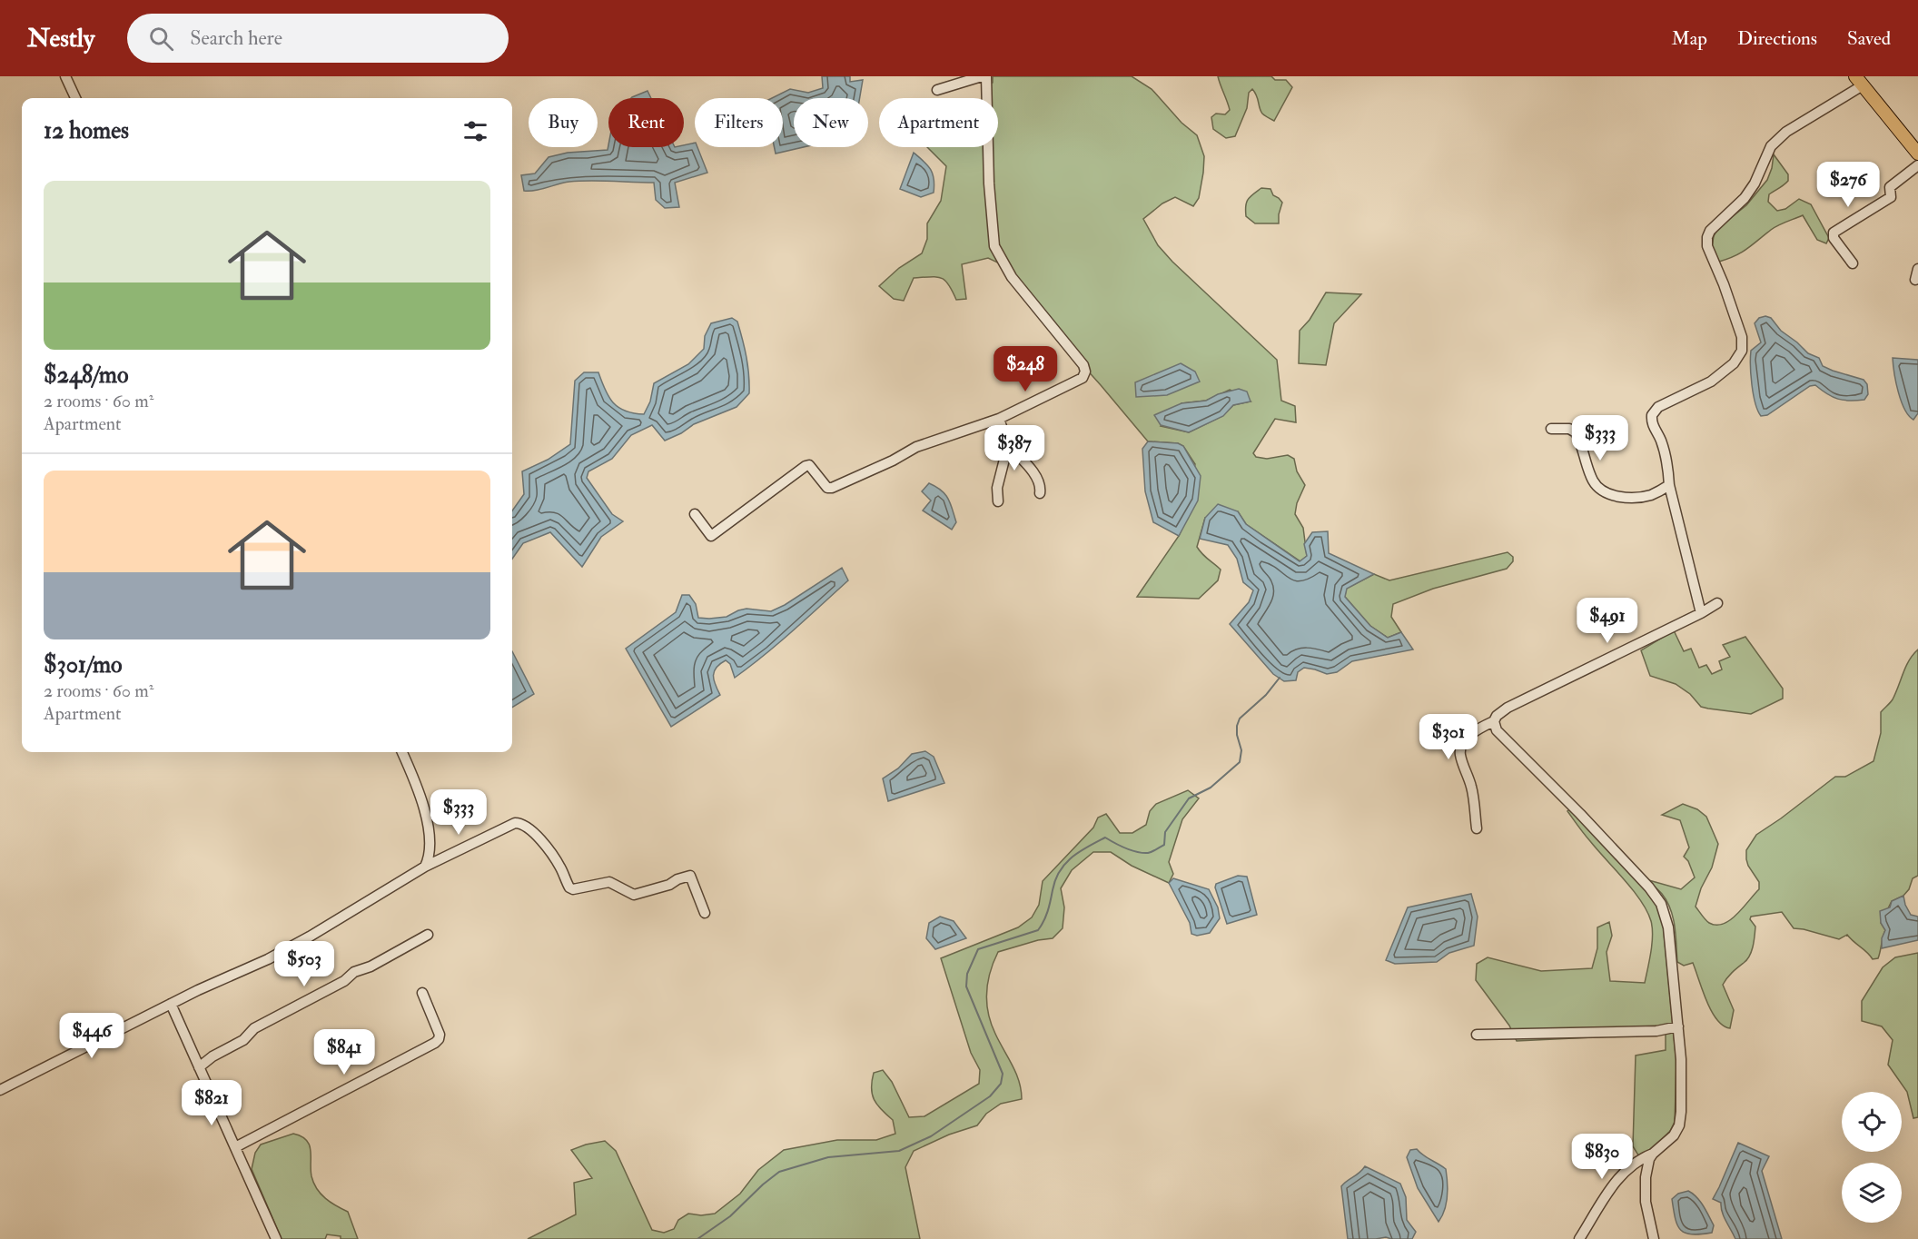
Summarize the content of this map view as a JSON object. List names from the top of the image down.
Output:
{
  "page": {
    "header": "Nestly",
    "search": "Search here",
    "nav": ["Map", "Directions", "Saved"],
    "chip": [
      "Buy",
      "Rent",
      "Filters",
      "New",
      "Apartment"
    ],
    "heading": "12 homes",
    "price": [
      "$276",
      "$248",
      "$333",
      "$387",
      "$491",
      "$301",
      "$333",
      "$503",
      "$446",
      "$841",
      "$821",
      "$830"
    ],
    "list": [
      {
        "name": "$248/mo",
        "note": "2 rooms · 60 m² · Apartment"
      },
      {
        "name": "$301/mo",
        "note": "2 rooms · 60 m² · Apartment"
      }
    ]
  }
}
